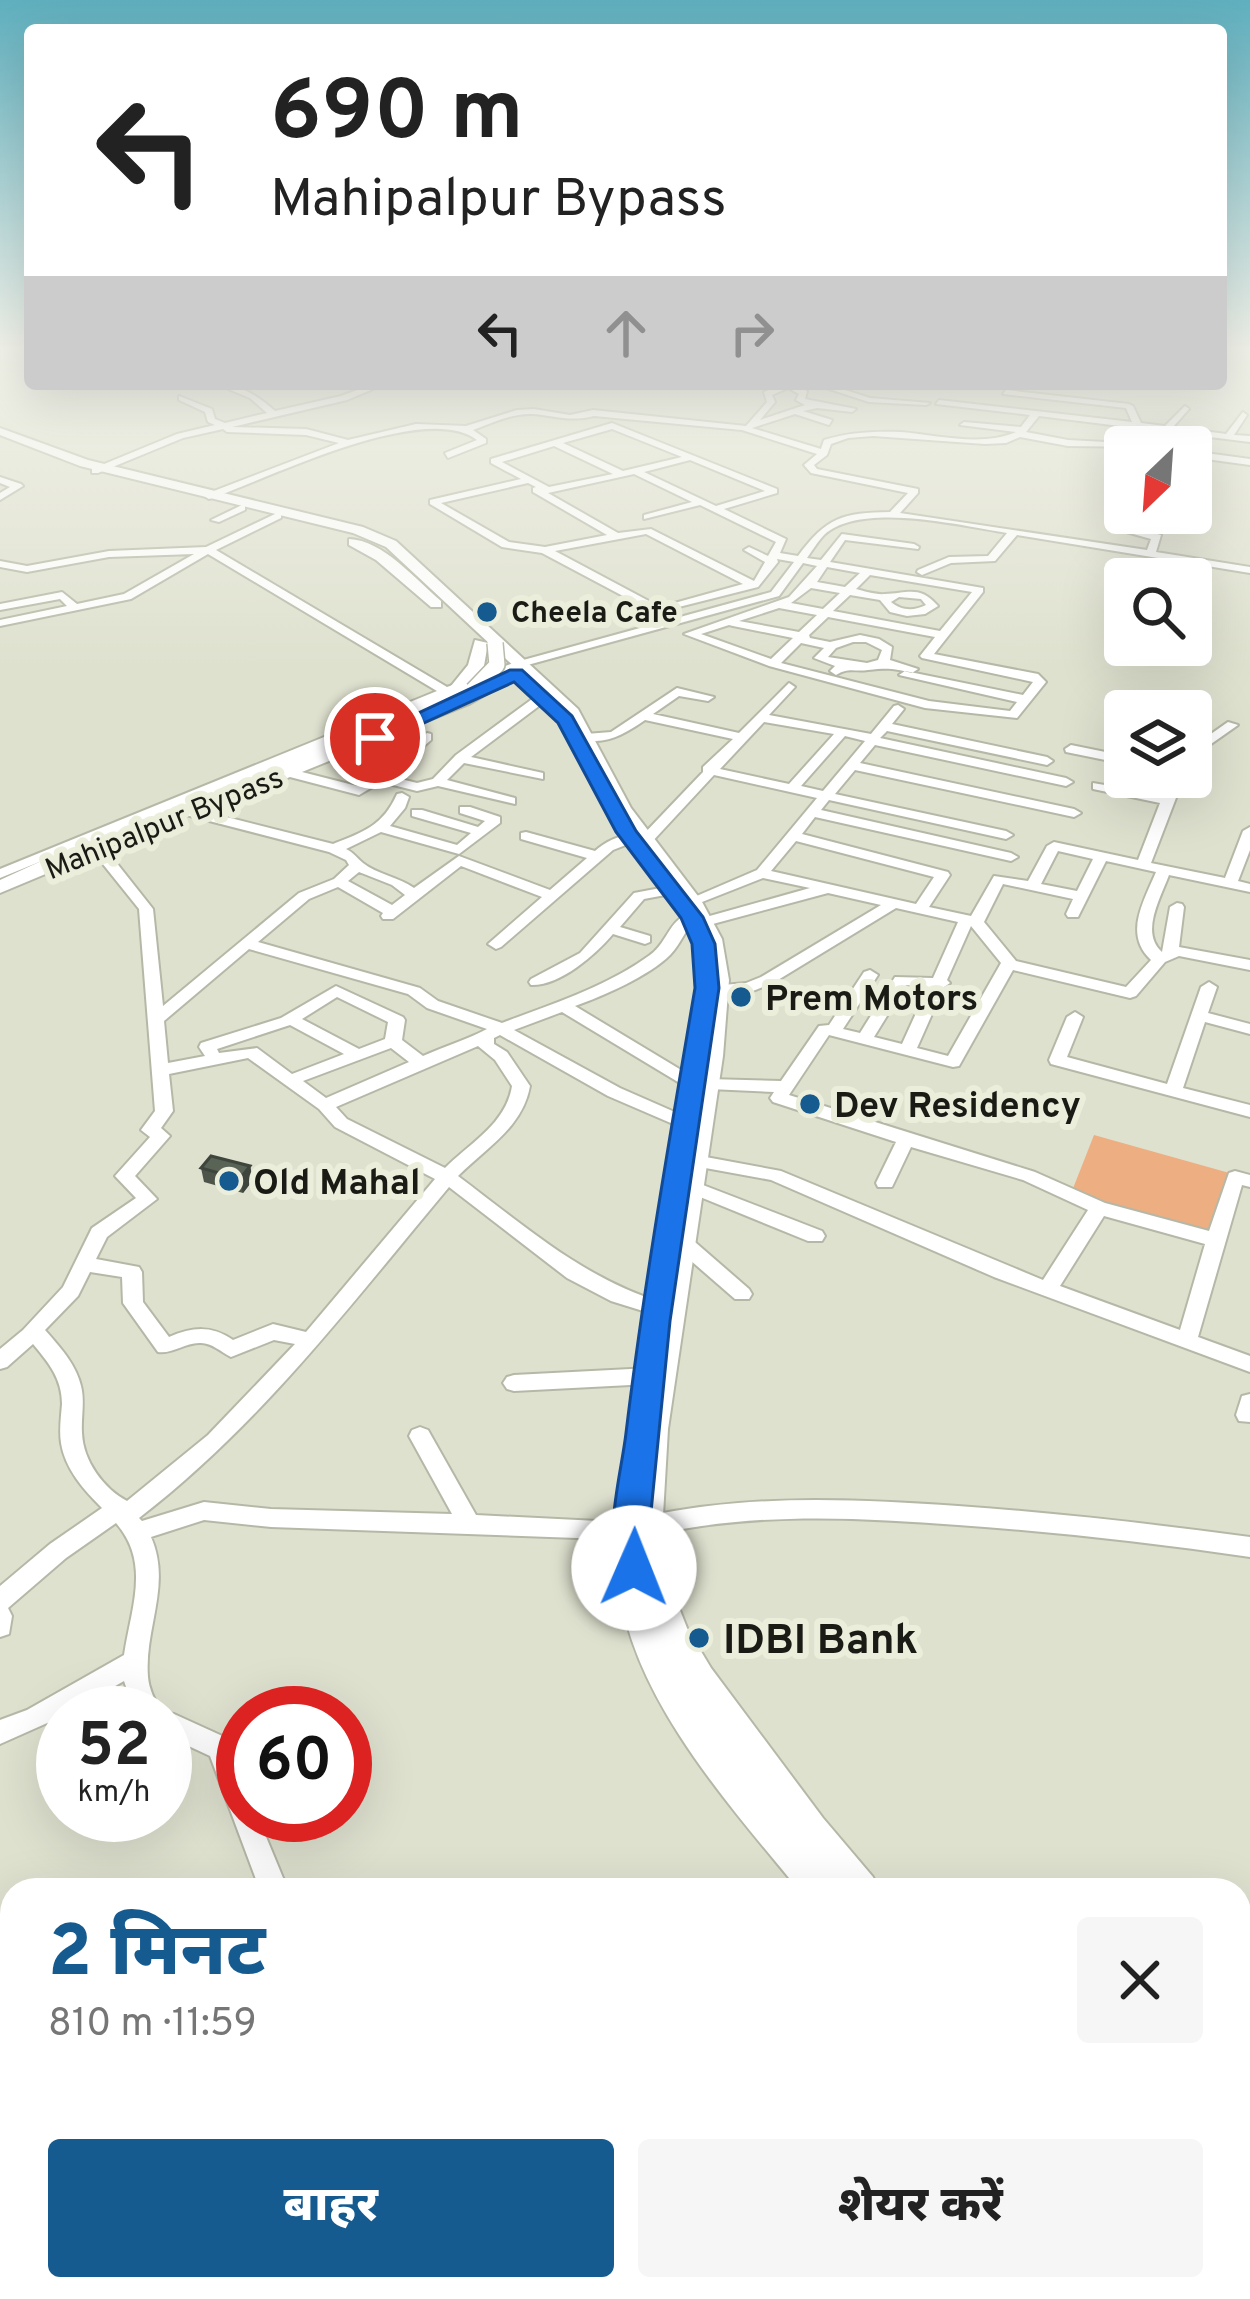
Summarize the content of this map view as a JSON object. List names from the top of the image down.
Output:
{
  "streets": {
    "street": ["Mahipalpur Bypass"]
  },
  "places": [
    "Cheela Cafe",
    "Prem Motors",
    "Dev Residency",
    "Old Mahal",
    "IDBI Bank"
  ],
  "north": "bottom left",
  "page": {
    "turn": ["690 m", "Mahipalpur Bypass"],
    "speed": "52 km/h",
    "limit": "60",
    "heading": ["2 मिनट", "810 m · 11:59"],
    "buttons": ["बाहर", "शेयर करें"]
  }
}
